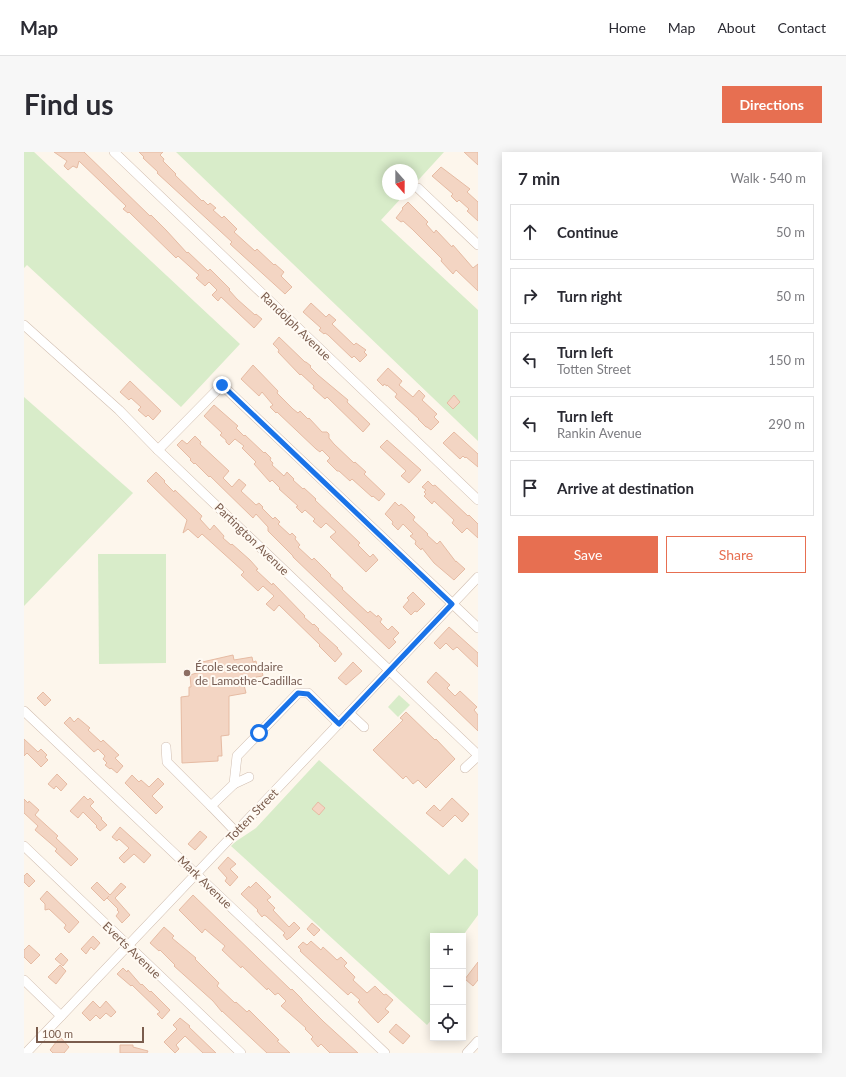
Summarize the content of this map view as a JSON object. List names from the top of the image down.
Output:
{
  "streets": {
    "street": [
      "Randolph Avenue",
      "Partington Avenue",
      "Totten Street",
      "Mark Avenue",
      "Everts Avenue"
    ]
  },
  "crossings": [
    ["Partington Avenue", "Totten Street"],
    ["Totten Street", "Mark Avenue"],
    ["Totten Street", "Everts Avenue"]
  ],
  "places": ["École secondaire de Lamothe-Cadillac"],
  "scale_bar": "100 m",
  "north": "bottom",
  "page": {
    "header": "Map",
    "nav": [
      "Home",
      "Map",
      "About",
      "Contact"
    ],
    "buttons": [
      "Directions",
      ["Save", "Share"]
    ],
    "title": "Find us",
    "heading": ["7 min", "Walk · 540 m"],
    "list": [
      ["Continue", "50 m"],
      ["Turn right", "50 m"],
      ["Turn left", "Totten Street", "150 m"],
      ["Turn left", "Rankin Avenue", "290 m"],
      "Arrive at destination"
    ],
    "map_buttons": ["+", "−"],
    "scale": "100 m"
  }
}
